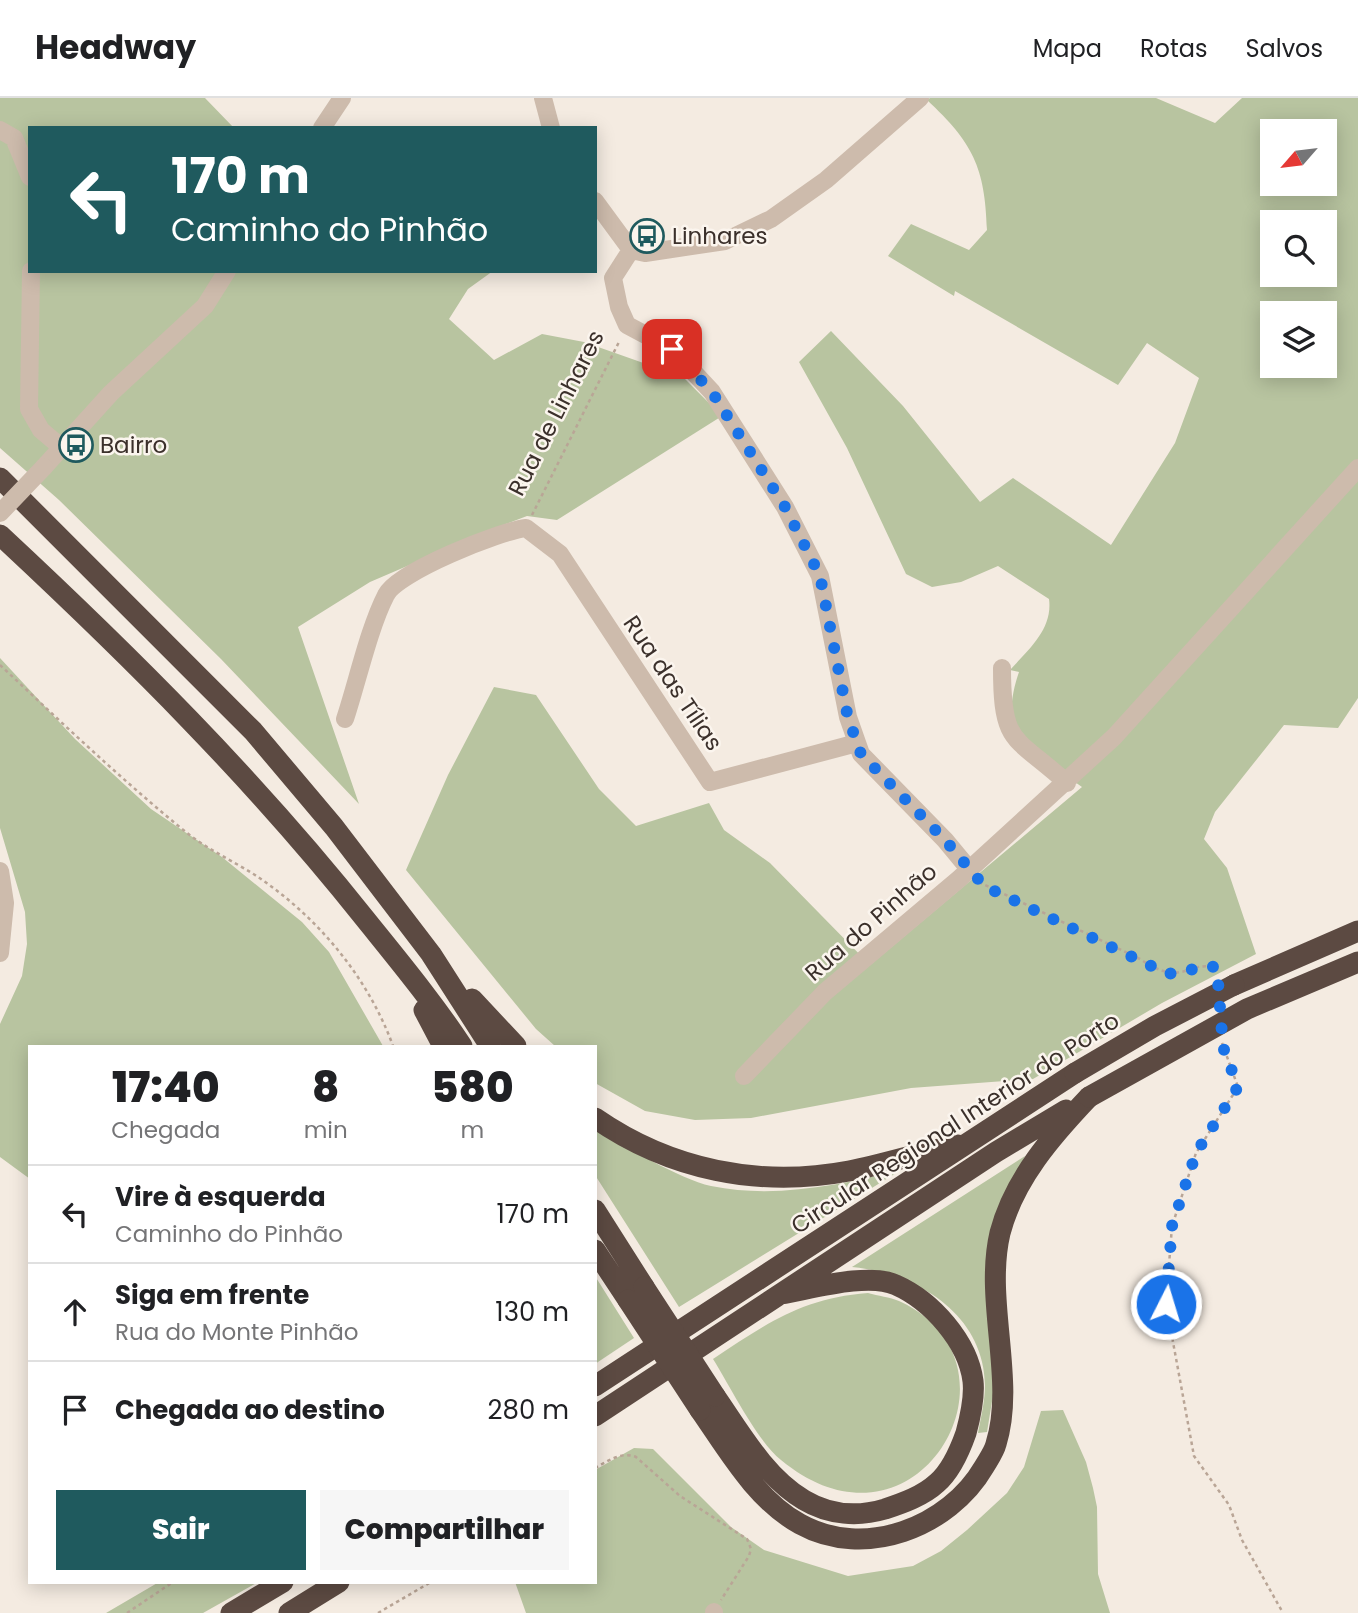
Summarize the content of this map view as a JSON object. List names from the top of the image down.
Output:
{
  "streets": {
    "highway": ["Circular Regional Interior do Porto"],
    "street": ["Rua de Linhares", "Rua das Tílias", "Rua do Pinhão"]
  },
  "crossings": [
    ["Rua de Linhares", "Rua das Tílias"]
  ],
  "places": {
    "bus stop": ["Linhares", "Bairro"]
  },
  "north": "bottom left",
  "page": {
    "header": "Headway",
    "nav": ["Mapa", "Rotas", "Salvos"],
    "turn": ["170 m", "Caminho do Pinhão"],
    "eta": [
      "17:40",
      "Chegada",
      "8",
      "min",
      "580",
      "m"
    ],
    "list": [
      {
        "name": "Vire à esquerda",
        "note": "Caminho do Pinhão",
        "value": "170 m"
      },
      {
        "name": "Siga em frente",
        "note": "Rua do Monte Pinhão",
        "value": "130 m"
      },
      {
        "name": "Chegada ao destino",
        "value": "280 m"
      }
    ],
    "buttons": ["Sair", "Compartilhar"]
  }
}
